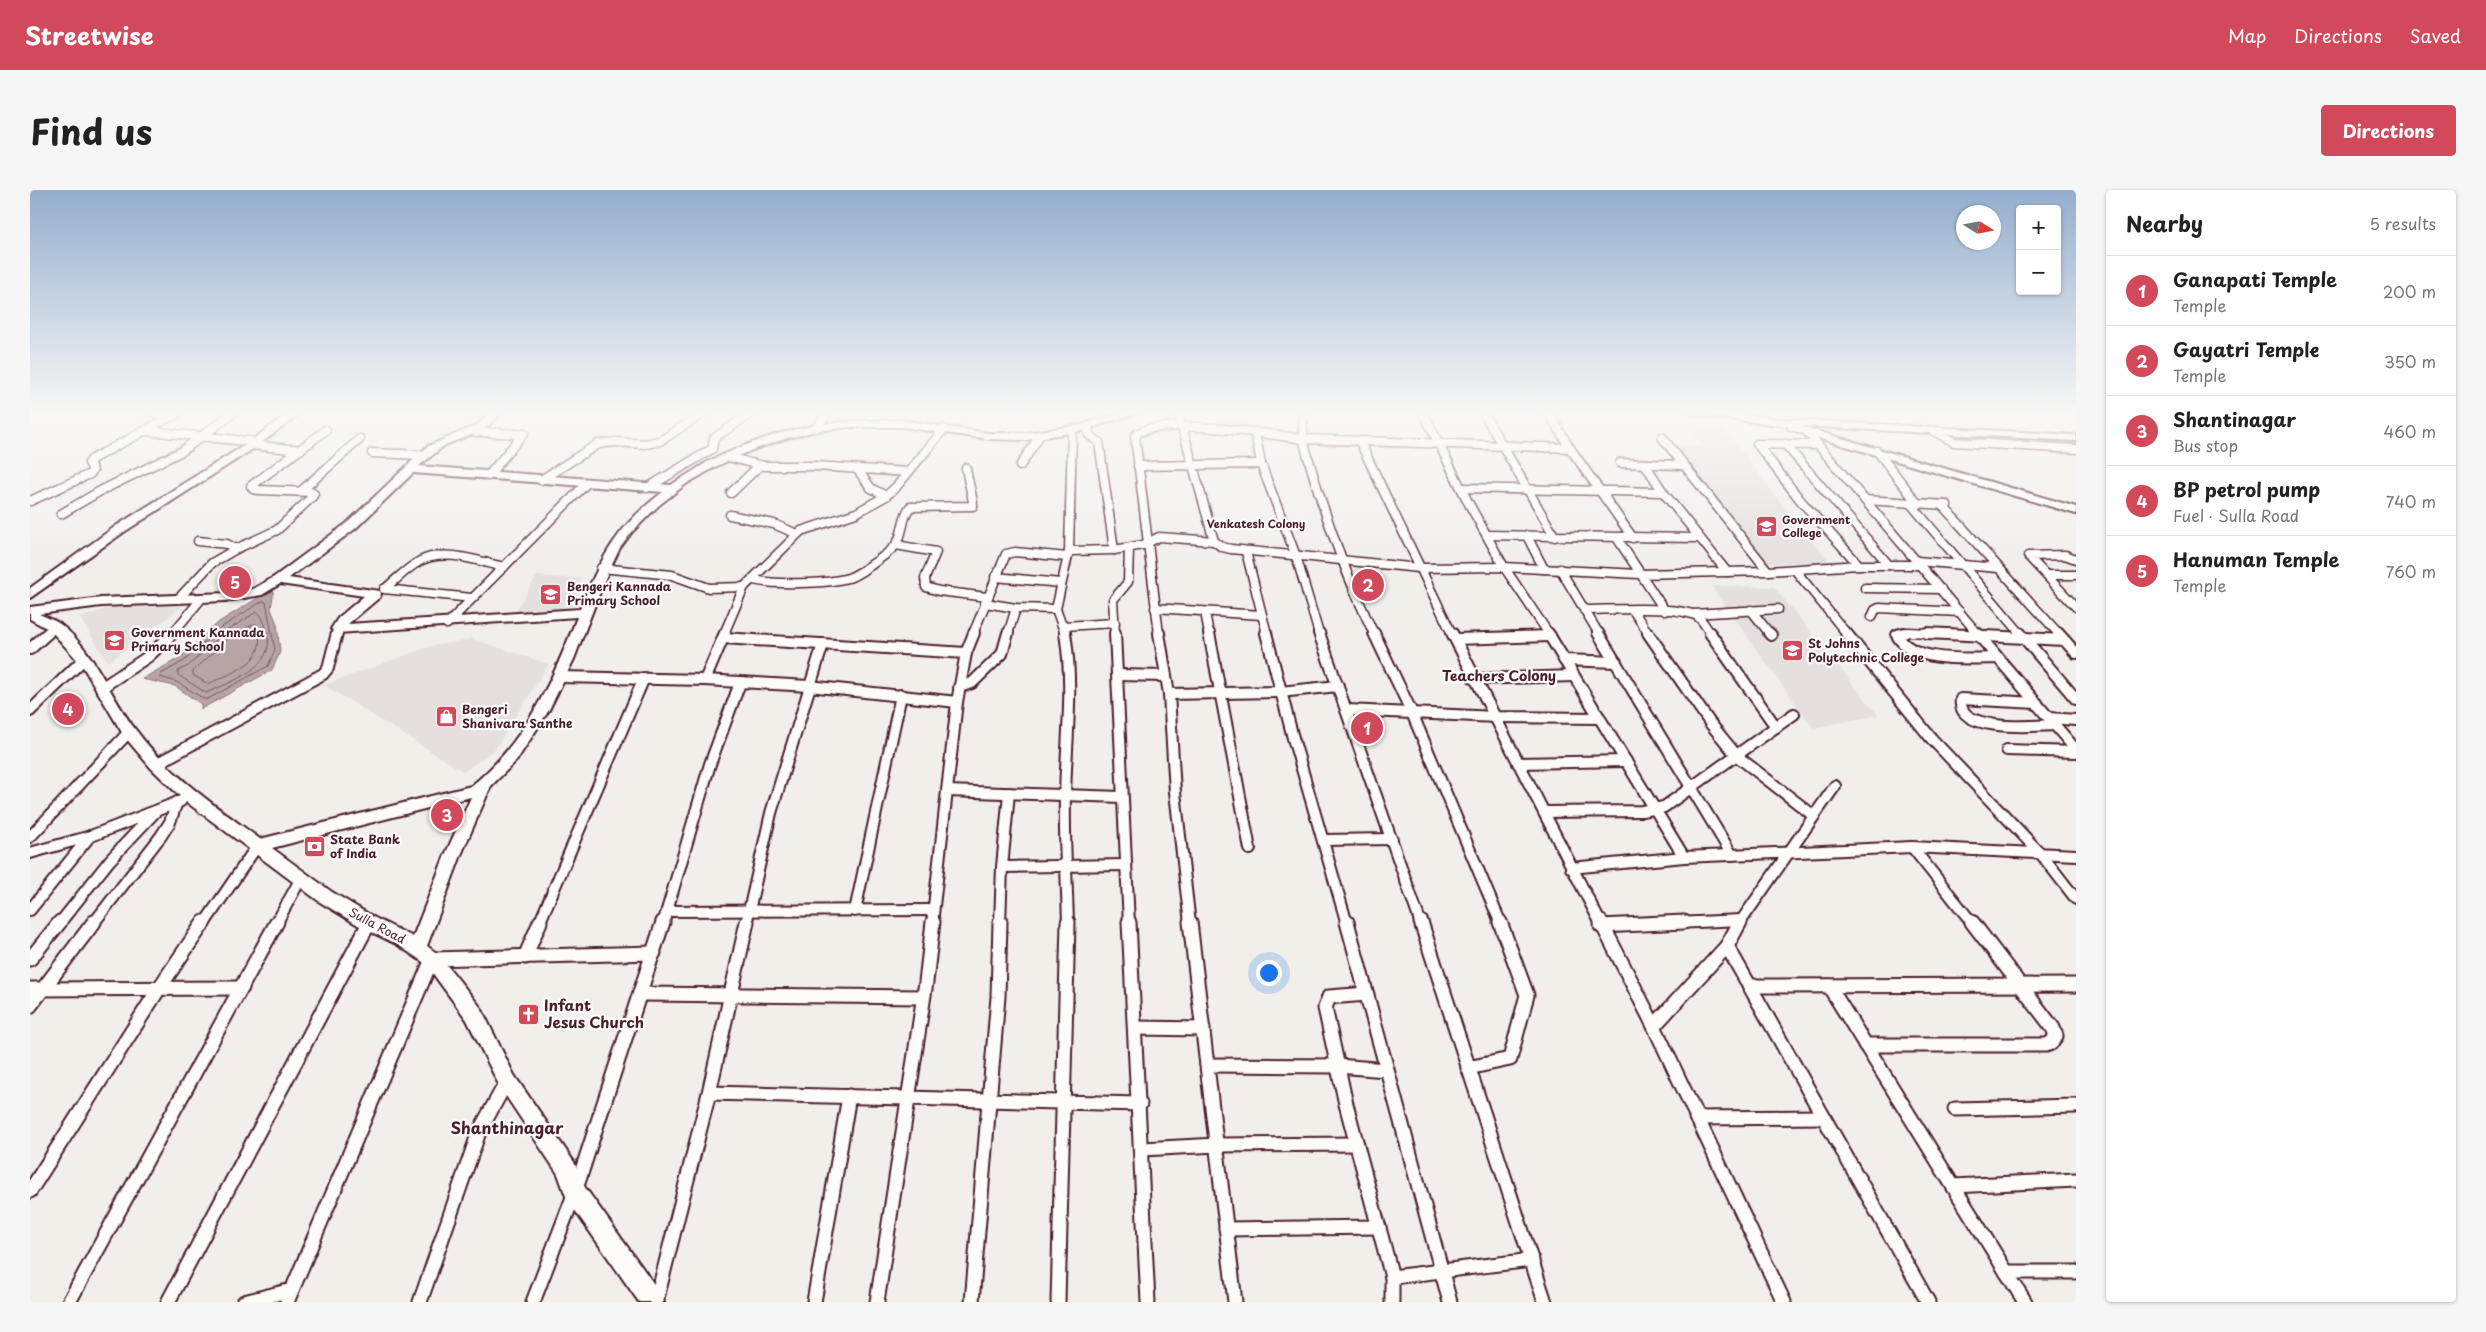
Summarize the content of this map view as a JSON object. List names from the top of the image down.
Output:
{
  "streets": {
    "main road": ["Sulla Road"]
  },
  "districts": ["Venkatesh Colony", "Teachers Colony", "Shanthinagar"],
  "places": {
    "school or university": [
      "Government College",
      "Bengeri Kannada Primary School",
      "Government Kannada Primary School",
      "St Johns Polytechnic College"
    ],
    "shop": ["Bengeri Shanivara Santhe"],
    "bank": ["State Bank of India"],
    "church": ["Infant Jesus Church"]
  },
  "north": "right",
  "page": {
    "header": "Streetwise",
    "nav": ["Map", "Directions", "Saved"],
    "title": "Find us",
    "buttons": "Directions",
    "heading": ["Nearby", "5 results"],
    "map_buttons": ["+", "−"],
    "list": [
      {
        "mark": "1",
        "name": "Ganapati Temple",
        "note": "Temple",
        "value": "200 m"
      },
      {
        "mark": "2",
        "name": "Gayatri Temple",
        "note": "Temple",
        "value": "350 m"
      },
      {
        "mark": "3",
        "name": "Shantinagar",
        "note": "Bus stop",
        "value": "460 m"
      },
      {
        "mark": "4",
        "name": "BP petrol pump",
        "note": "Fuel · Sulla Road",
        "value": "740 m"
      },
      {
        "mark": "5",
        "name": "Hanuman Temple",
        "note": "Temple",
        "value": "760 m"
      }
    ],
    "pins": [
      "5",
      "2",
      "4",
      "1",
      "3"
    ]
  }
}
